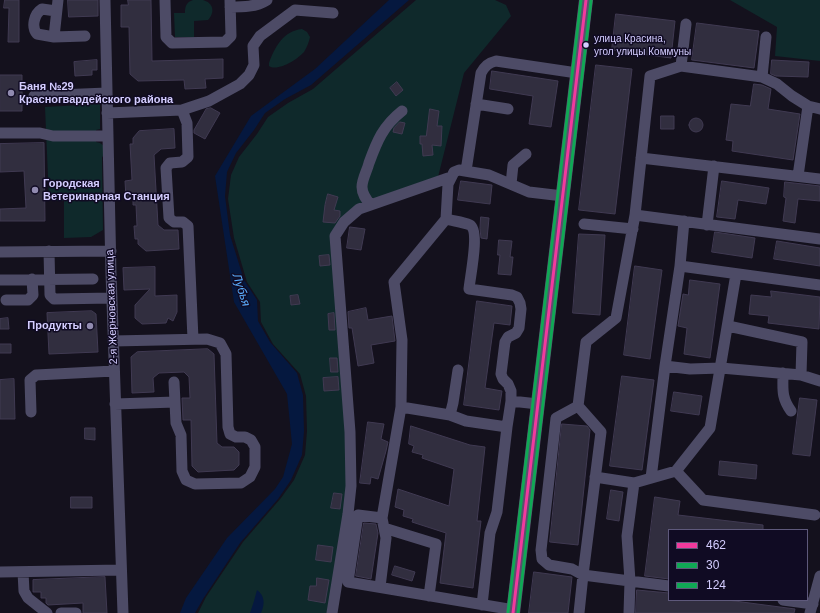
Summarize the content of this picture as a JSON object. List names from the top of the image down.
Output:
{
  "streets": {
    "street": ["2-я Жерновская улица"]
  },
  "water": ["Лубья"],
  "places": [
    "улица Красина, угол улицы Коммуны",
    "Баня №29 Красногвардейского района",
    "Городская Ветеринарная Станция",
    "Продукты"
  ],
  "lines": ["transit line 462", "transit line 124", "transit line 30"],
  "legend": ["462", "30", "124"]
}
